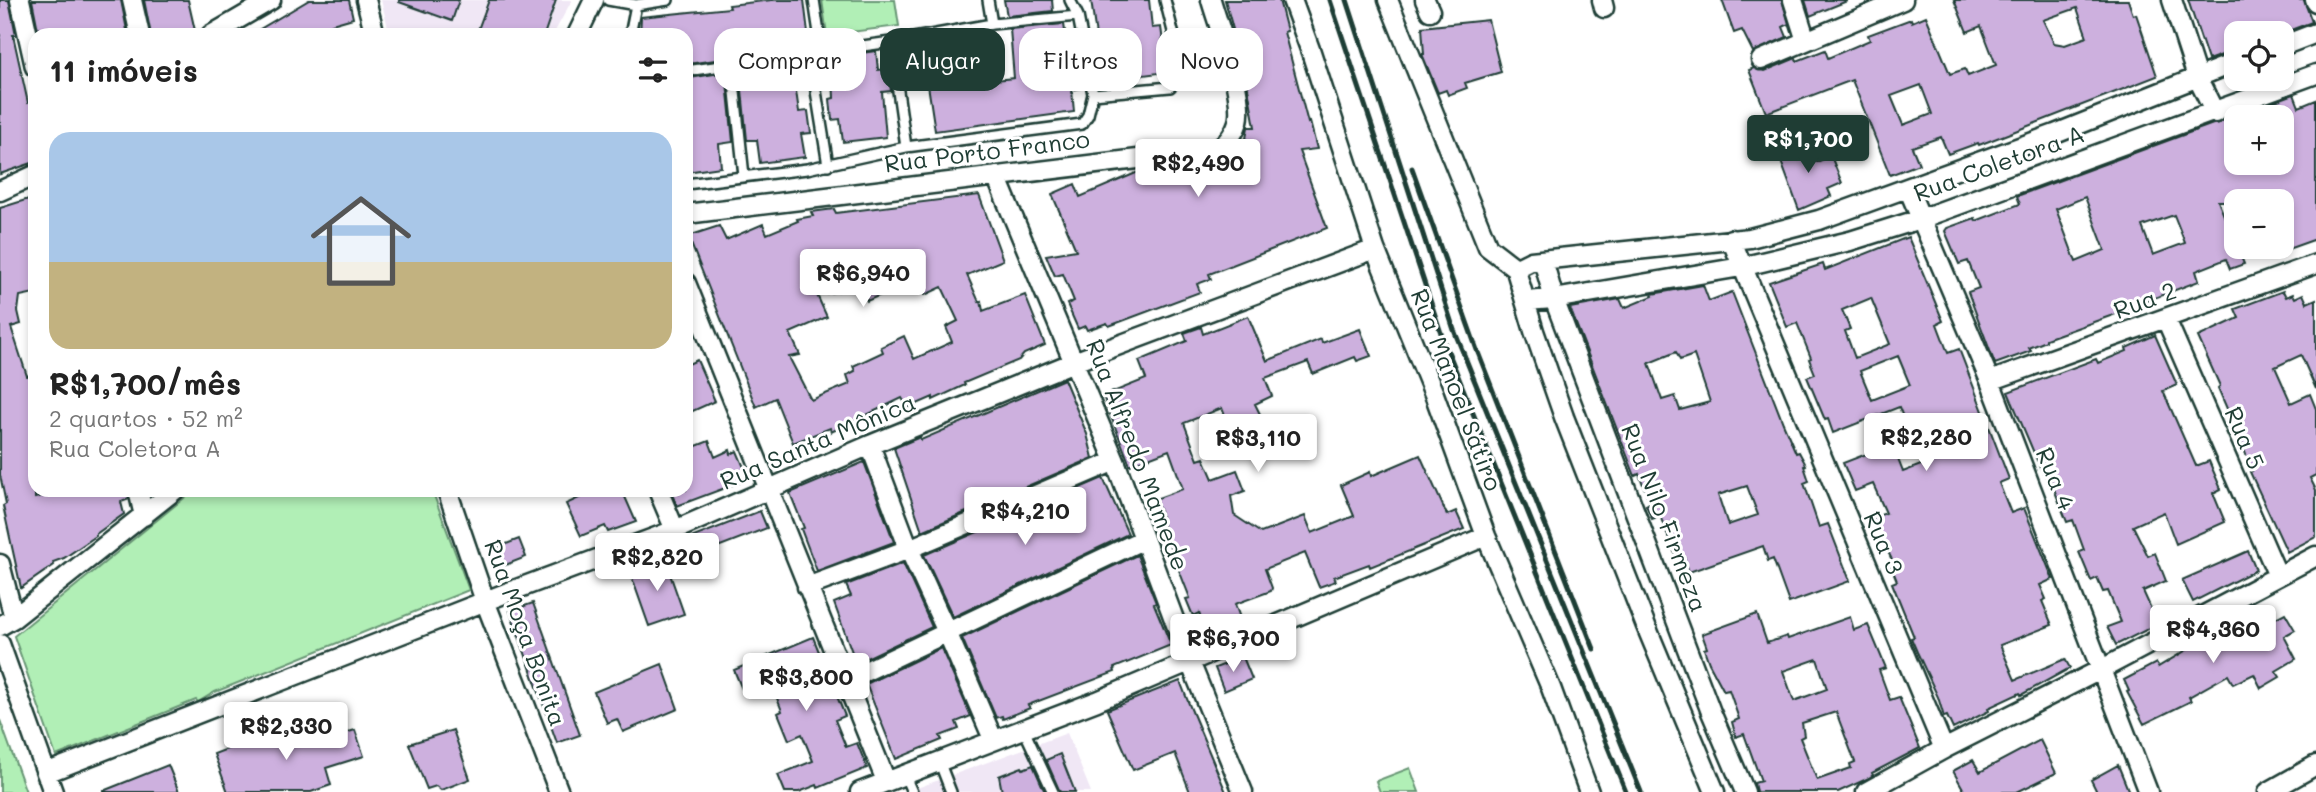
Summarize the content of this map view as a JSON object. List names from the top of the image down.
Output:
{
  "streets": {
    "street": [
      "Rua Porto Franco",
      "Rua Coletora A",
      "Rua 2",
      "Rua Manoel Sátiro",
      "Rua 5",
      "Rua Santa Mônica",
      "Rua Alfredo Mamede",
      "Rua 4",
      "Rua Nilo Firmeza",
      "Rua 3",
      "Rua Moça Bonita"
    ]
  },
  "crossings": [
    ["Rua Porto Franco", "Rua Alfredo Mamede"],
    ["Rua Coletora A", "Rua 4"],
    ["Rua Coletora A", "Rua Nilo Firmeza"],
    ["Rua Coletora A", "Rua 3"],
    ["Rua 2", "Rua 5"],
    ["Rua 2", "Rua 4"],
    ["Rua Manoel Sátiro", "Rua Santa Mônica"],
    ["Rua Santa Mônica", "Rua Alfredo Mamede"],
    ["Rua Santa Mônica", "Rua Moça Bonita"]
  ],
  "page": {
    "map_buttons": ["+", "−"],
    "chip": [
      "Comprar",
      "Alugar",
      "Filtros",
      "Novo"
    ],
    "heading": "11 imóveis",
    "list": [
      {
        "name": "R$1,700/mês",
        "note": "2 quartos · 52 m² · Rua Coletora A"
      }
    ],
    "price": [
      "R$1,700",
      "R$2,490",
      "R$6,940",
      "R$2,280",
      "R$3,110",
      "R$4,210",
      "R$2,820",
      "R$4,360",
      "R$6,700",
      "R$3,800",
      "R$2,330"
    ]
  }
}
